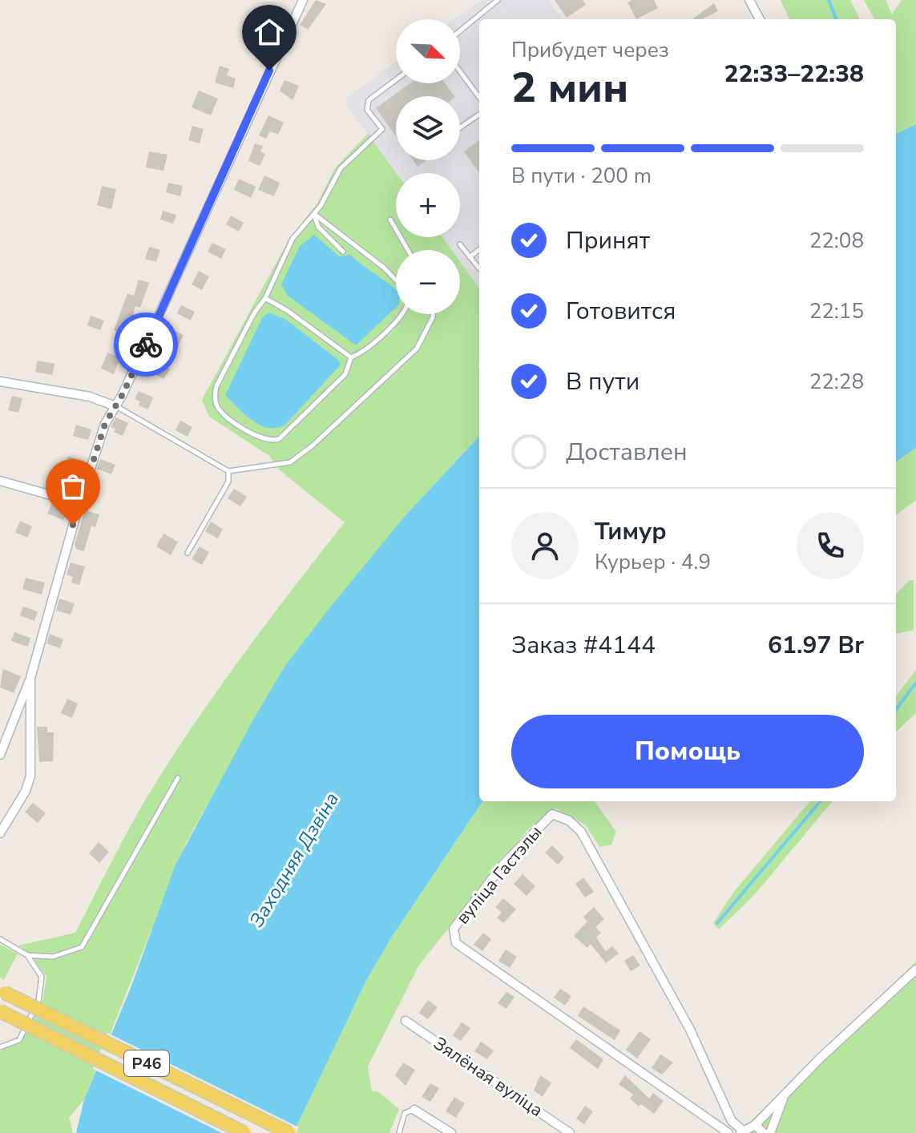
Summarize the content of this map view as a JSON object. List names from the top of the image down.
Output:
{
  "streets": {
    "main road": ["Р46"],
    "street": ["вуліца Гастэлы", "Зялёная вуліца"]
  },
  "water": ["Заходняя Дзвіна"],
  "north": "bottom right",
  "page": {
    "map_buttons": ["+", "−"],
    "heading": ["2 мин", "Прибудет через", "22:33–22:38"],
    "panel": [
      "Тимур",
      "Курьер · 4.9",
      "Заказ #4144",
      "61.97 Br"
    ],
    "bar": "В пути · 200 m",
    "list": [
      ["Принят", "22:08"],
      ["Готовится", "22:15"],
      ["В пути", "22:28"],
      "Доставлен"
    ],
    "buttons": "Помощь"
  }
}
